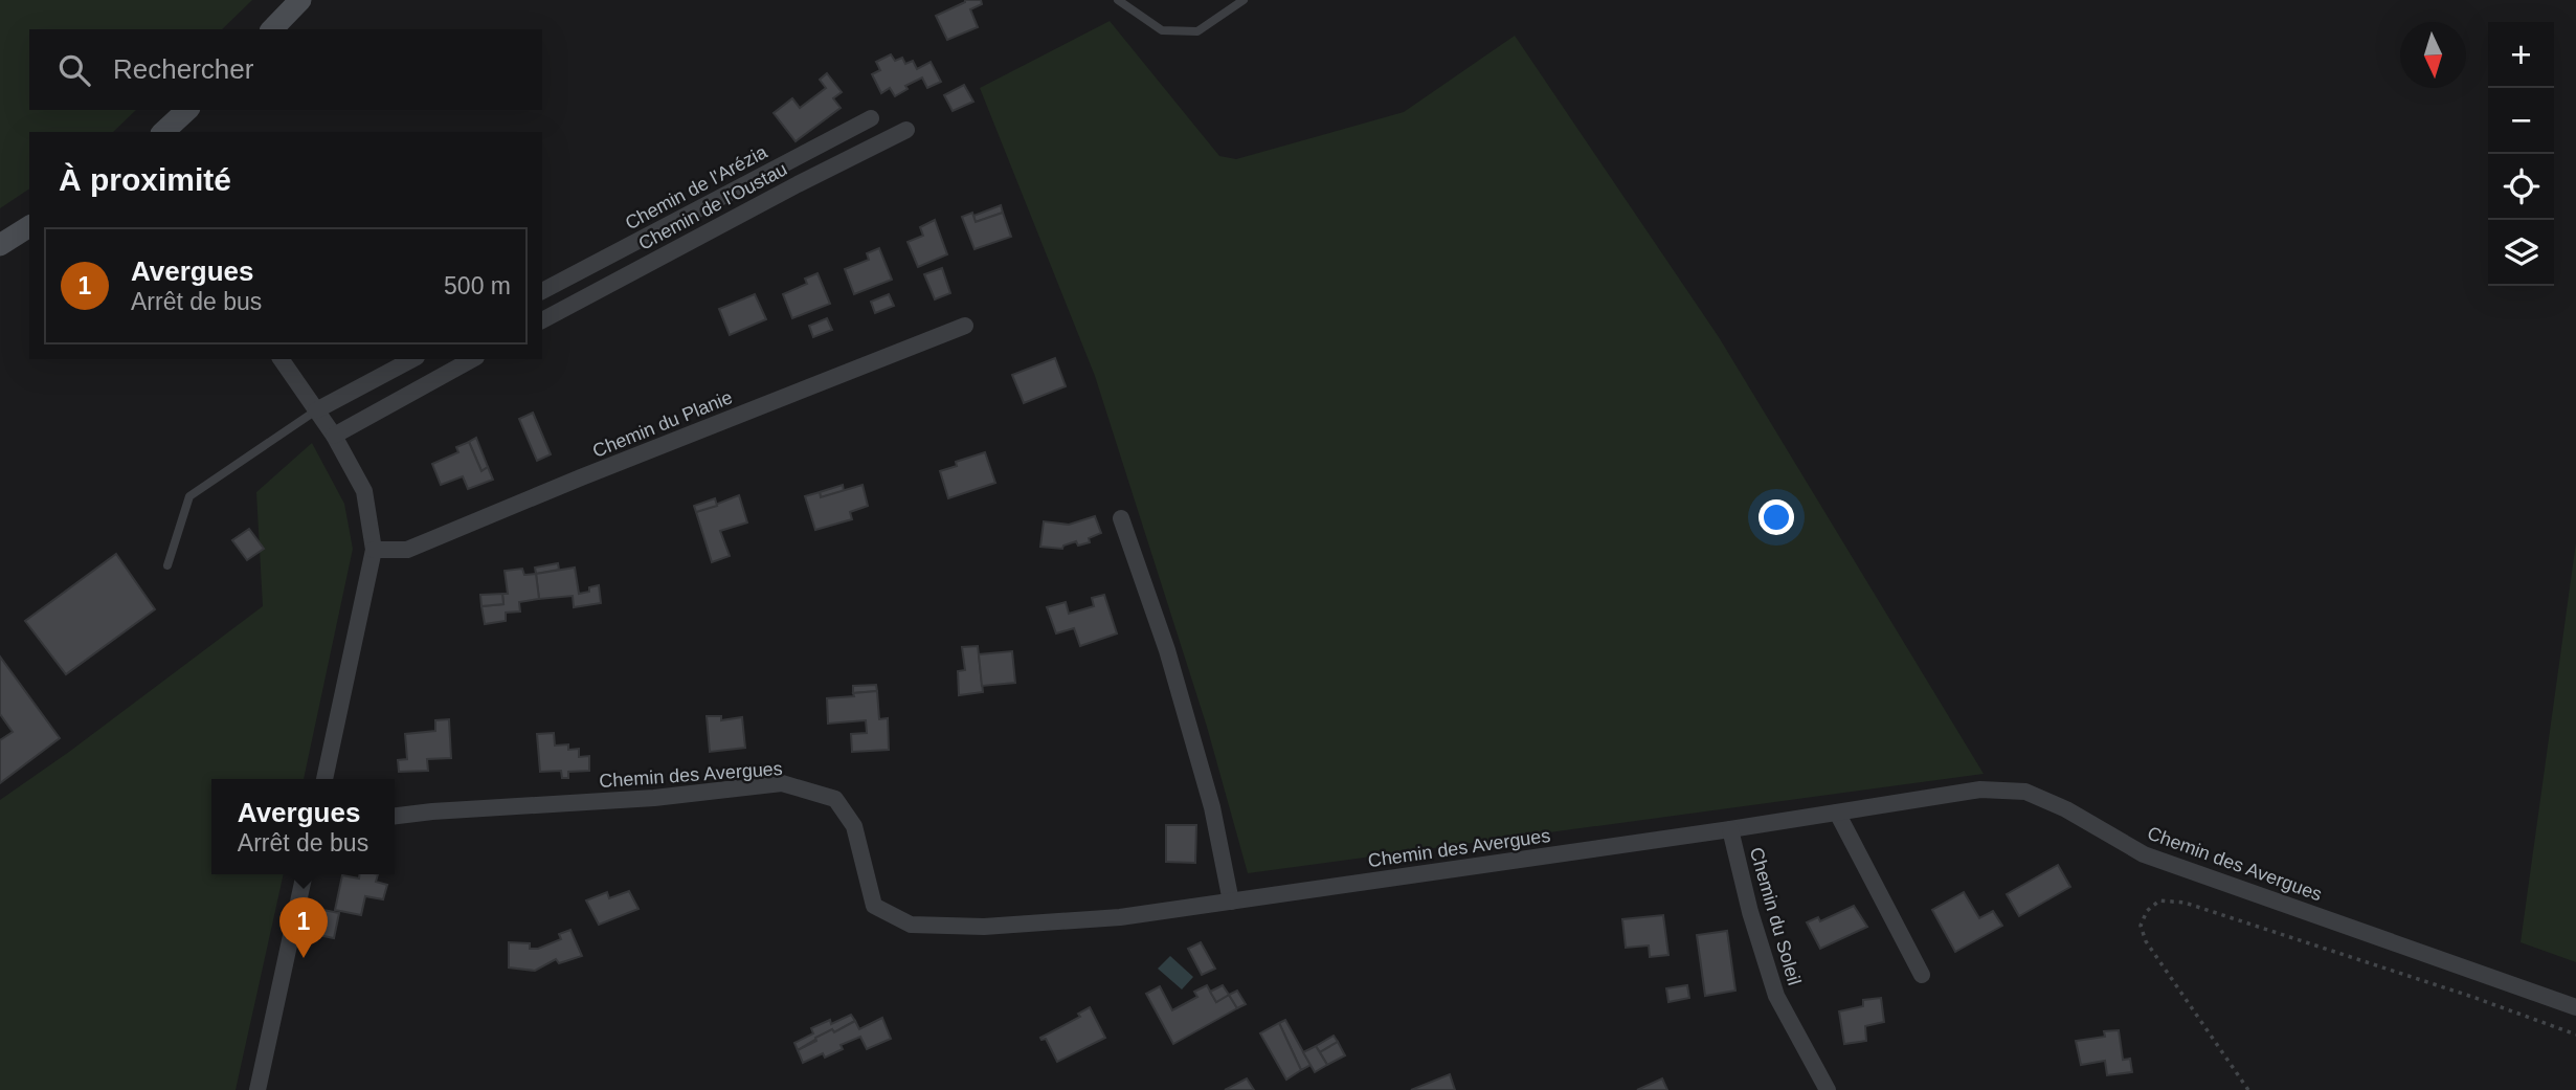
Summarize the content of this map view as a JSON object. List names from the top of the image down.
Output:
{
  "streets": {
    "street": [
      "Chemin de l'Arézia",
      "Chemin de l'Oustau",
      "Chemin du Planie",
      "Chemin des Avergues",
      "Chemin du Soleil"
    ]
  },
  "crossings": [
    ["Chemin des Avergues", "Chemin du Soleil"]
  ],
  "north": "bottom",
  "page": {
    "map_buttons": ["+", "−"],
    "search": "Rechercher",
    "heading": "À proximité",
    "list": [
      {
        "mark": "1",
        "name": "Avergues",
        "note": "Arrêt de bus",
        "value": "500 m"
      }
    ],
    "popup": ["Avergues", "Arrêt de bus"],
    "pins": "1"
  }
}
